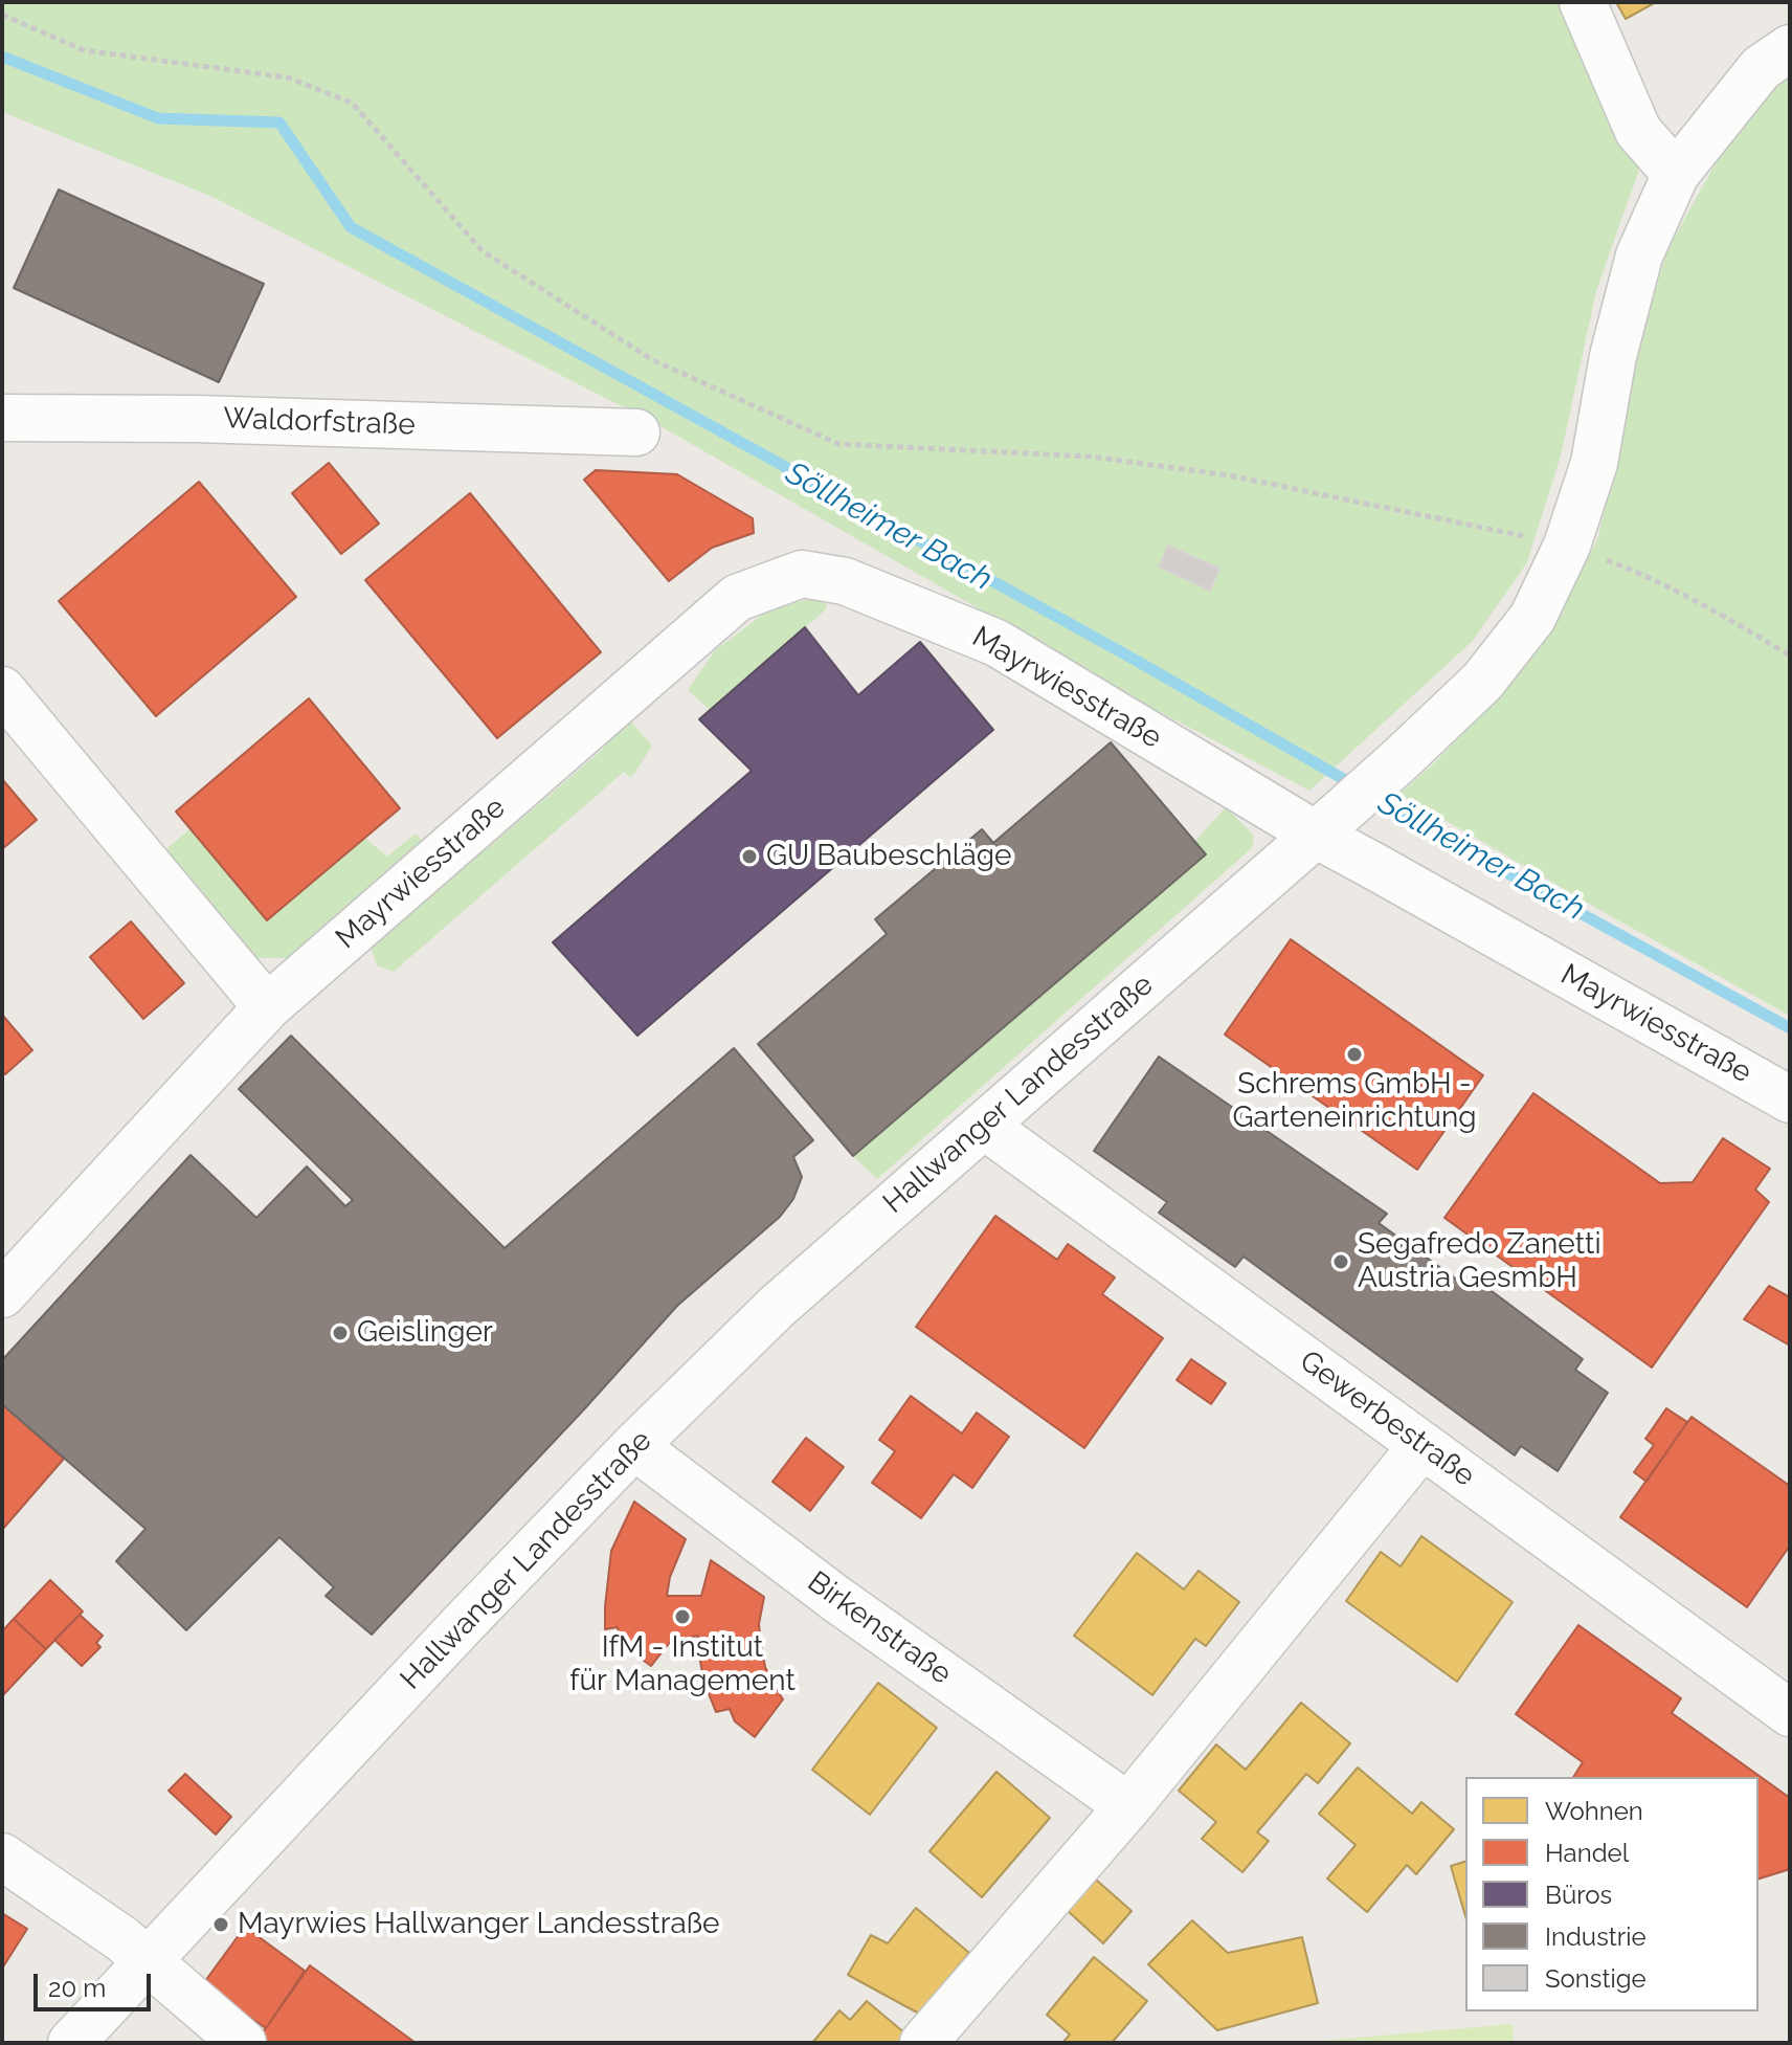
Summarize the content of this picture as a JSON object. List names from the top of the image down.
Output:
{
  "streets": {
    "street": [
      "Waldorfstraße",
      "Mayrwiesstraße",
      "Hallwanger Landesstraße",
      "Gewerbestraße",
      "Birkenstraße"
    ]
  },
  "crossings": [
    ["Mayrwiesstraße", "Hallwanger Landesstraße"],
    ["Hallwanger Landesstraße", "Gewerbestraße"],
    ["Hallwanger Landesstraße", "Birkenstraße"]
  ],
  "water": ["Söllheimer Bach"],
  "places": [
    "GU Baubeschläge",
    "Schrems GmbH - Garteneinrichtung",
    "Segafredo Zanetti Austria GesmbH",
    "Geislinger",
    "IfM - Institut für Management",
    "Mayrwies Hallwanger Landesstraße"
  ],
  "legend": [
    "Wohnen",
    "Handel",
    "Büros",
    "Industrie",
    "Sonstige"
  ],
  "scale_bar": "20 m"
}
